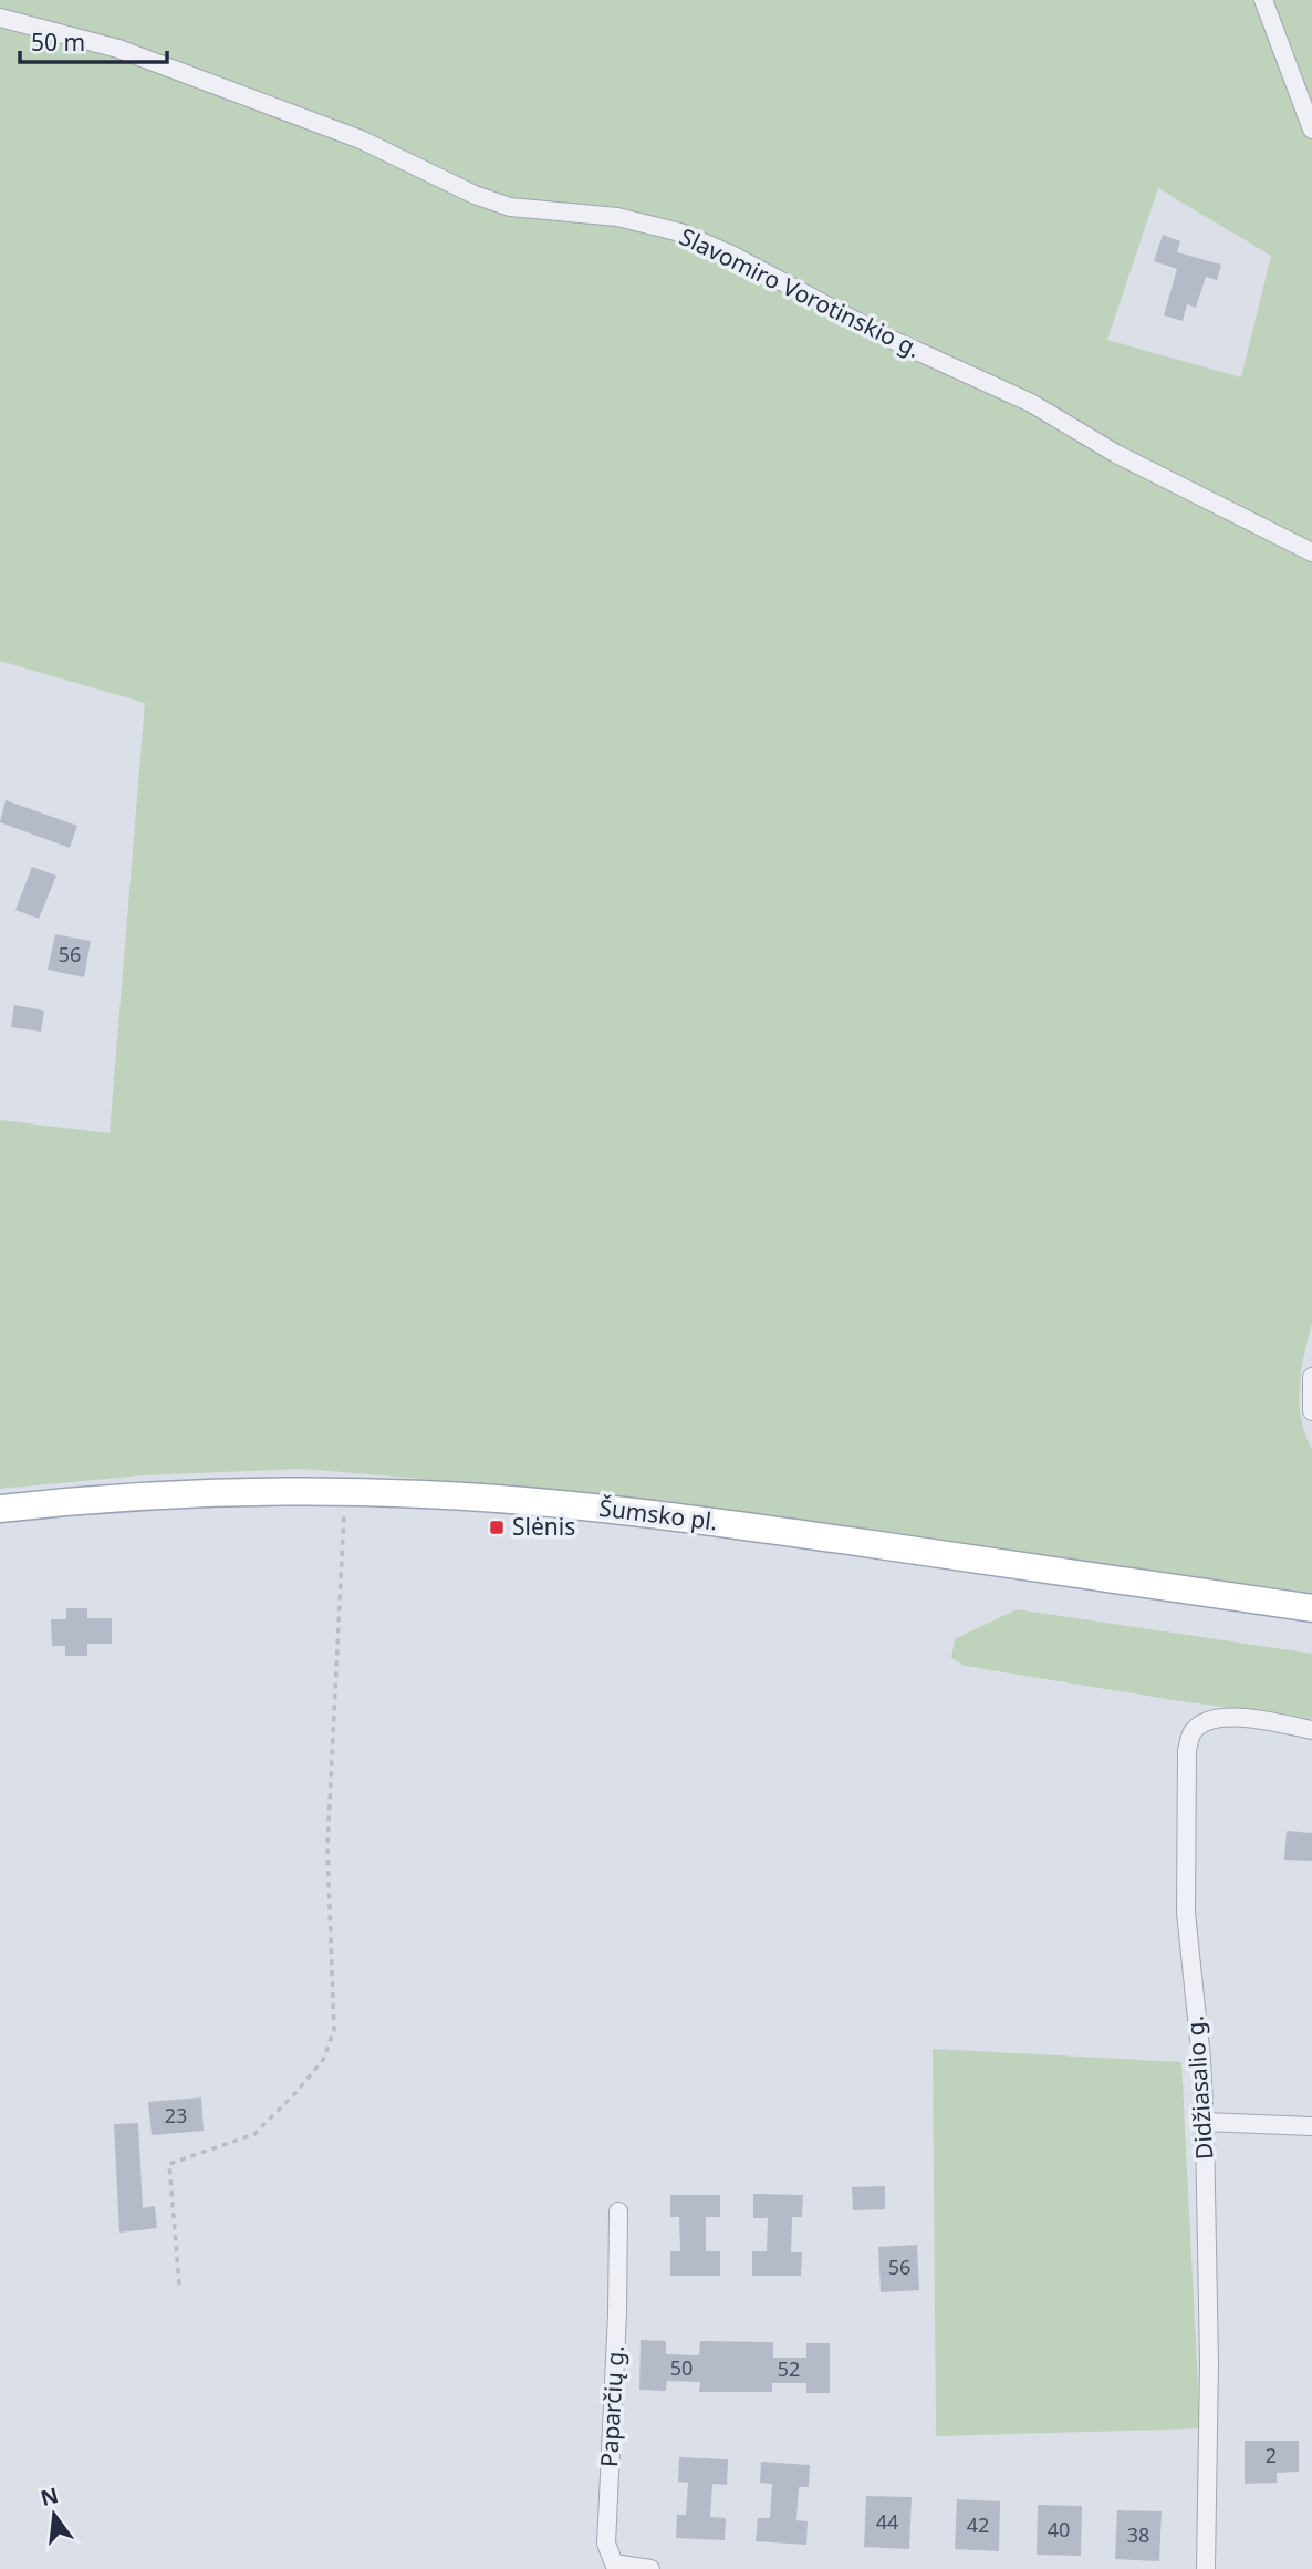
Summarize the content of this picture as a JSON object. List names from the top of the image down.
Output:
{
  "streets": {
    "main road": ["Šumsko pl."],
    "street": ["Slavomiro Vorotinskio g.", "Didžiasalio g.", "Paparčių g."]
  },
  "places": {
    "transit": ["Slėnis"]
  },
  "house_numbers": [
    "56",
    "23",
    "56",
    "50",
    "52",
    "2",
    "44",
    "42",
    "40",
    "38"
  ],
  "scale_bar": "50 m",
  "north": "top"
}
